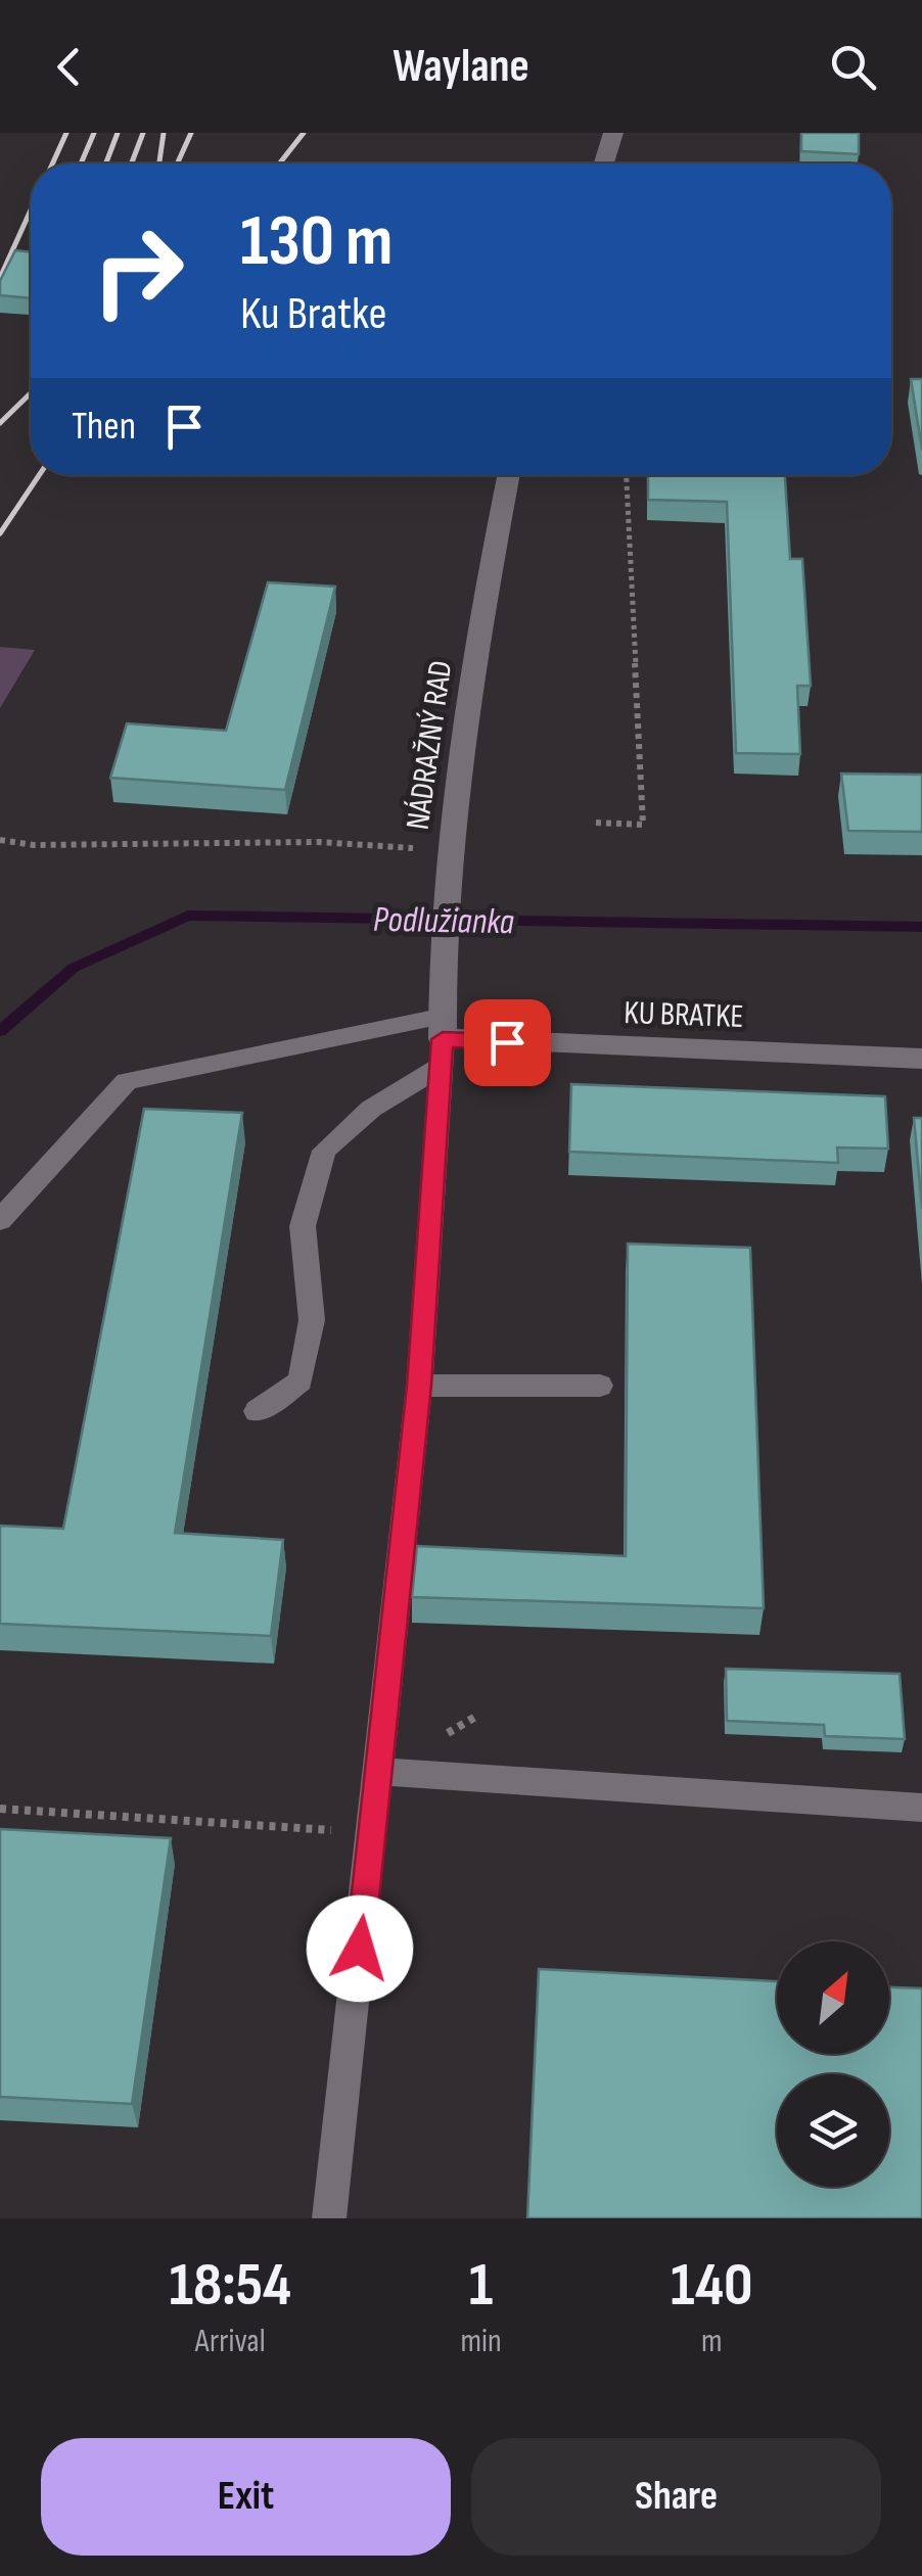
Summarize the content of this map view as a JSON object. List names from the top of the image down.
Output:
{
  "streets": {
    "street": ["NÁDRAŽNÝ RAD", "KU BRATKE"]
  },
  "crossings": [
    ["NÁDRAŽNÝ RAD", "KU BRATKE"]
  ],
  "water": ["Podlužianka"],
  "north": "top right",
  "page": {
    "header": "Waylane",
    "turn": ["130 m", "Ku Bratke"],
    "then": "Then",
    "eta": [
      "18:54",
      "Arrival",
      "1",
      "min",
      "140",
      "m"
    ],
    "buttons": ["Exit", "Share"]
  }
}
